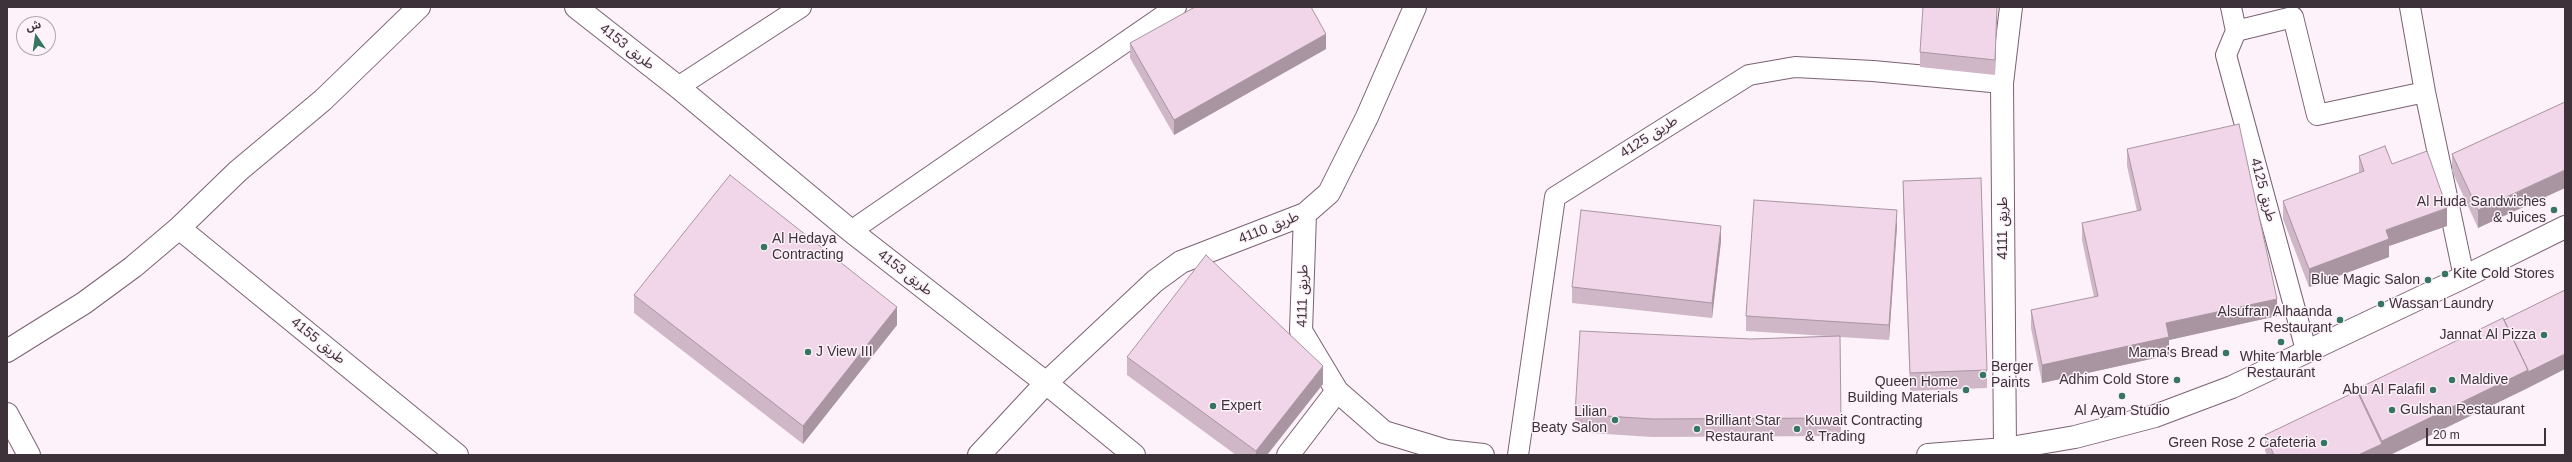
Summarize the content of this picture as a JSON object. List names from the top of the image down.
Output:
{
  "streets": {
    "street": [
      "طريق 4153",
      "طريق 4110",
      "طريق 4111",
      "طريق 4155"
    ],
    "lane": ["طريق 4125"]
  },
  "crossings": [
    ["طريق 4153", "طريق 4110"],
    ["طريق 4125", "طريق 4111"],
    ["طريق 4110", "طريق 4111"]
  ],
  "places": [
    "Al Huda Sandwiches & Juices",
    "Al Hedaya Contracting",
    "Kite Cold Stores",
    "Blue Magic Salon",
    "Wassan Laundry",
    "Alsufran Alhaanda Restaurant",
    "Jannat Al Pizza",
    "White Marble Restaurant",
    "J View III",
    "Mama's Bread",
    "Berger Paints",
    "Adhim Cold Store",
    "Maldive",
    "Queen Home Building Materials",
    "Abu Al Falafil",
    "Al Ayam Studio",
    "Expert",
    "Gulshan Restaurant",
    "Lilian Beaty Salon",
    "Brilliant Star Restaurant",
    "Kuwait Contracting & Trading",
    "Green Rose 2 Cafeteria"
  ],
  "scale_bar": "20 m",
  "north": "top"
}
